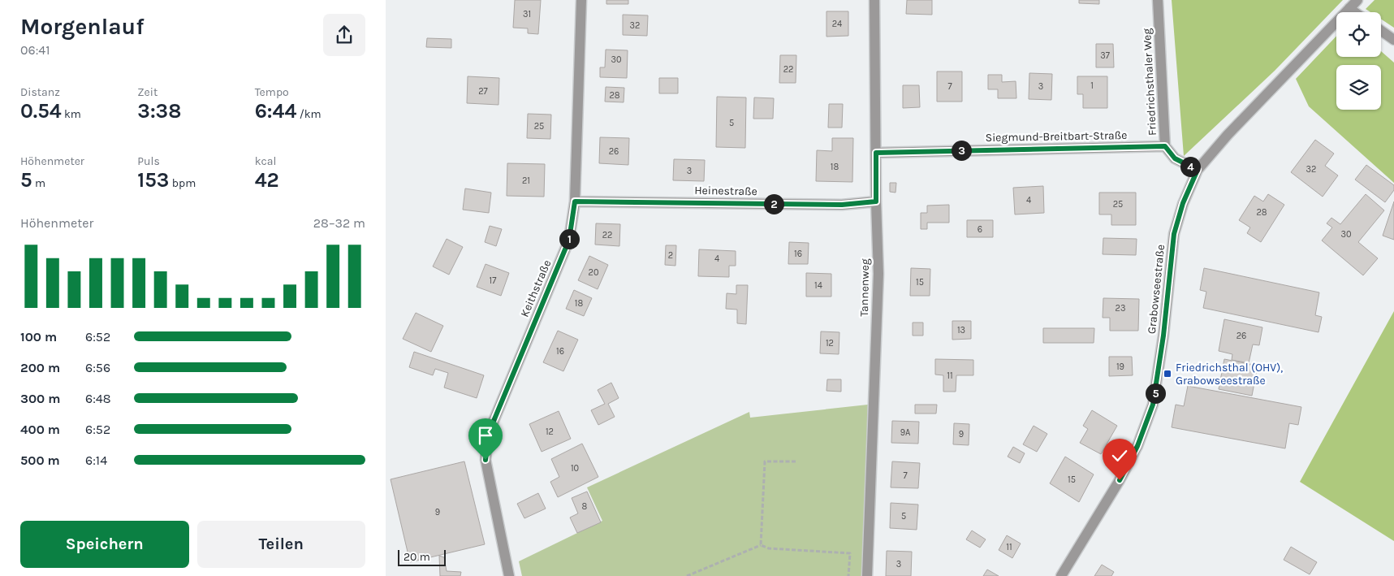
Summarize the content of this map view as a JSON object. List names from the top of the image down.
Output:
{
  "streets": {
    "street": [
      "Friedrichsthaler Weg",
      "Siegmund-Breitbart-Straße",
      "Heinestraße",
      "Tannenweg",
      "Keithstraße",
      "Grabowseestraße"
    ]
  },
  "crossings": [
    ["Friedrichsthaler Weg", "Siegmund-Breitbart-Straße"],
    ["Friedrichsthaler Weg", "Grabowseestraße"],
    ["Siegmund-Breitbart-Straße", "Tannenweg"],
    ["Heinestraße", "Tannenweg"],
    ["Heinestraße", "Keithstraße"]
  ],
  "places": {
    "transit": ["Friedrichsthal (OHV), Grabowseestraße"]
  },
  "house_numbers": [
    "31",
    "24",
    "32",
    "37",
    "30",
    "22",
    "1",
    "7",
    "3",
    "27",
    "28",
    "5",
    "25",
    "26",
    "18",
    "32",
    "3",
    "21",
    "4",
    "25",
    "28",
    "6",
    "30",
    "22",
    "16",
    "2",
    "4",
    "20",
    "17",
    "15",
    "14",
    "18",
    "23",
    "13",
    "26",
    "12",
    "16",
    "19",
    "11",
    "12",
    "9A",
    "9",
    "10",
    "7",
    "15",
    "8",
    "9",
    "5",
    "11",
    "3"
  ],
  "scale_bar": "20 m",
  "page": {
    "heading": ["Morgenlauf", "06:41"],
    "stats": [
      ["Distanz", "0.54 km"],
      ["Zeit", "3:38"],
      ["Tempo", "6:44 /km"],
      ["Höhenmeter", "5 m"],
      ["Puls", "153 bpm"],
      ["kcal", "42"]
    ],
    "pins": [
      "3",
      "4",
      "2",
      "1",
      "5"
    ],
    "chart": ["Höhenmeter", "28–32 m"],
    "list": [
      {
        "name": "100 m",
        "note": "6:52"
      },
      {
        "name": "200 m",
        "note": "6:56"
      },
      {
        "name": "300 m",
        "note": "6:48"
      },
      {
        "name": "400 m",
        "note": "6:52"
      },
      {
        "name": "500 m",
        "note": "6:14"
      }
    ],
    "buttons": ["Speichern", "Teilen"],
    "scale": "20 m"
  }
}
